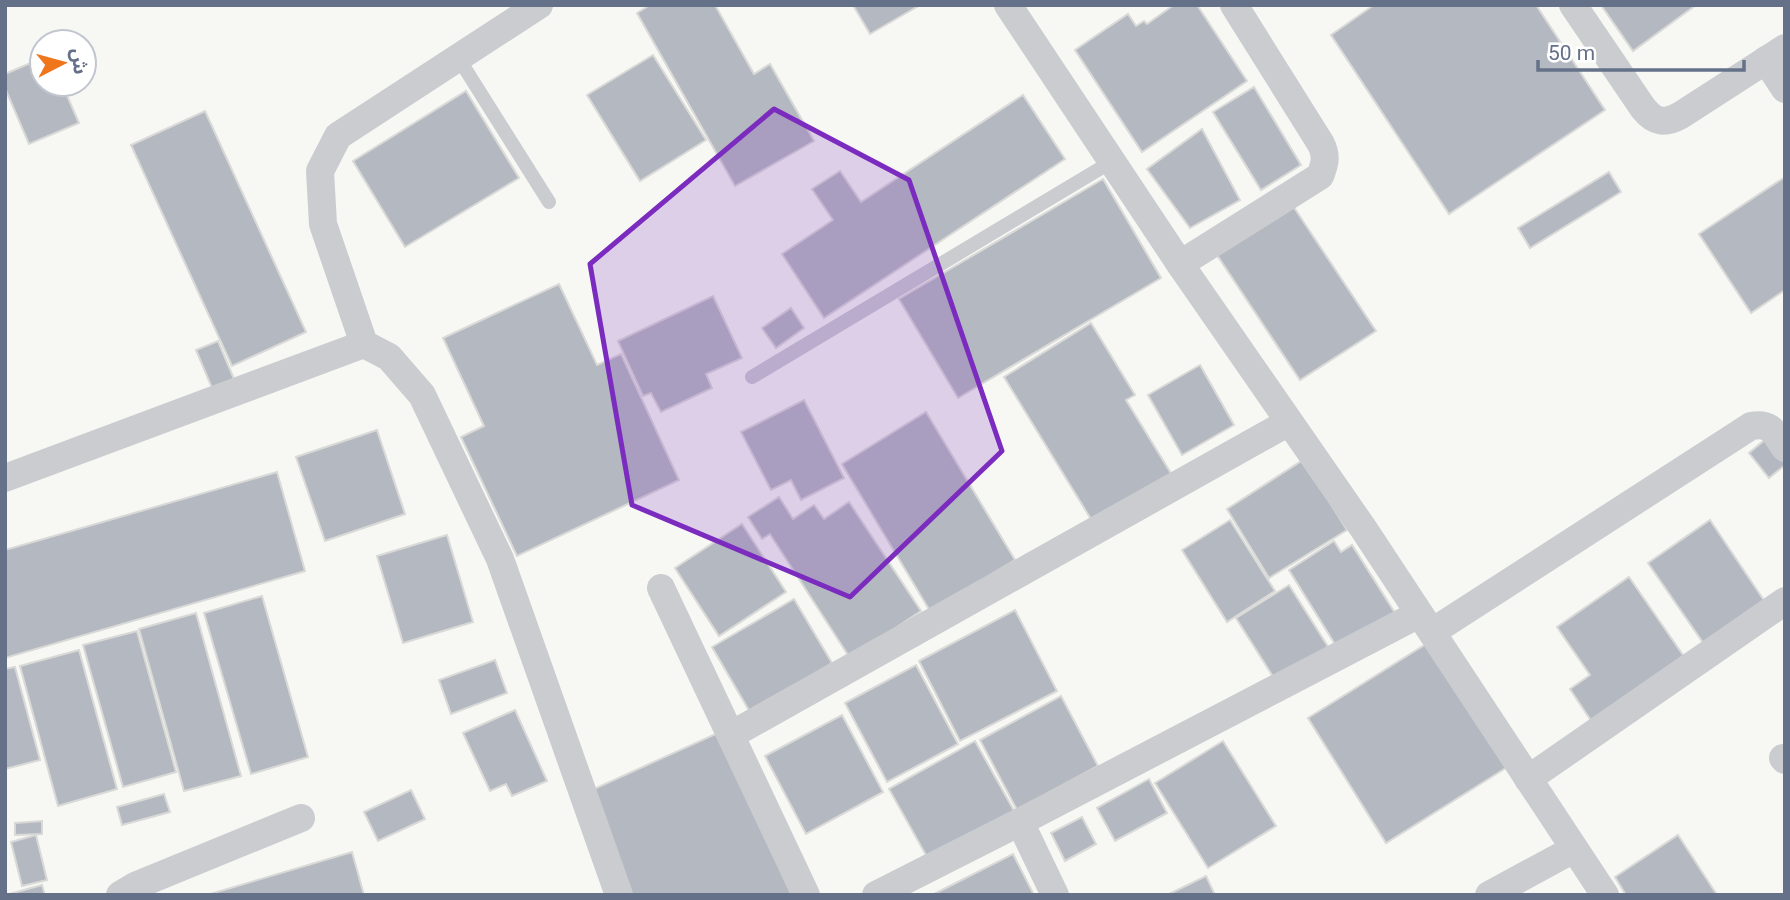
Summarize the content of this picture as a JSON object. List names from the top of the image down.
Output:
{
  "scale_bar": "50 m",
  "north": "right"
}
